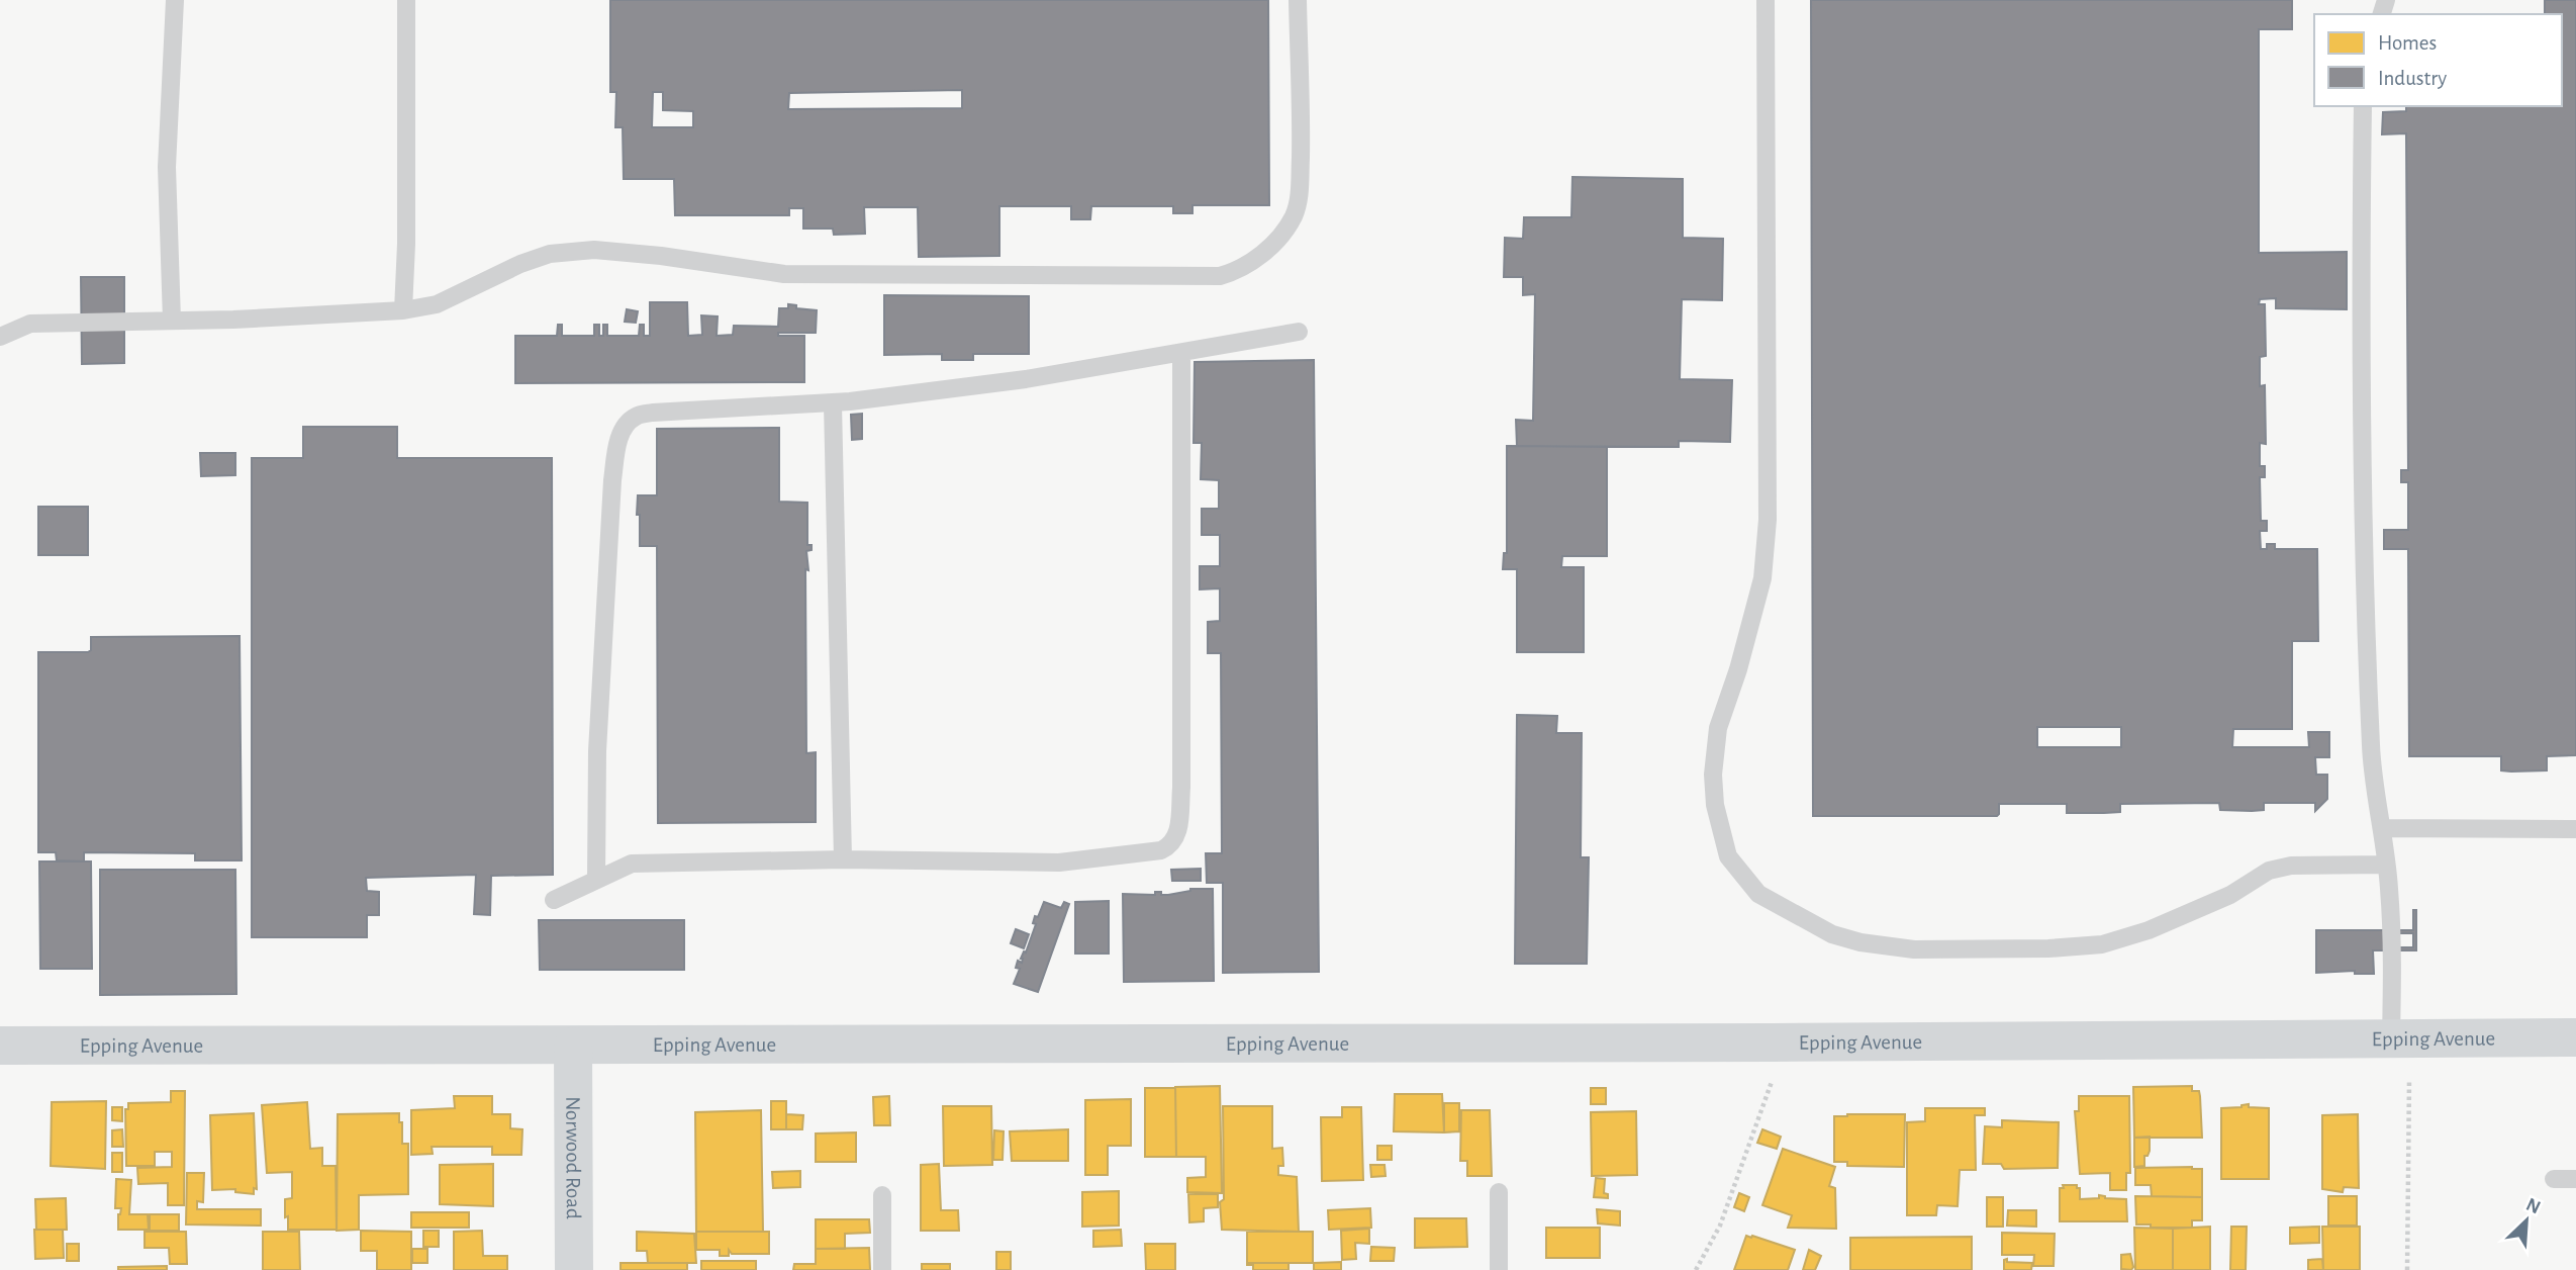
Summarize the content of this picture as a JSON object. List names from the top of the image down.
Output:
{
  "streets": {
    "street": ["Epping Avenue", "Norwood Road"]
  },
  "crossings": [
    ["Epping Avenue", "Norwood Road"]
  ],
  "legend": ["Homes", "Industry"],
  "north": "top right"
}
